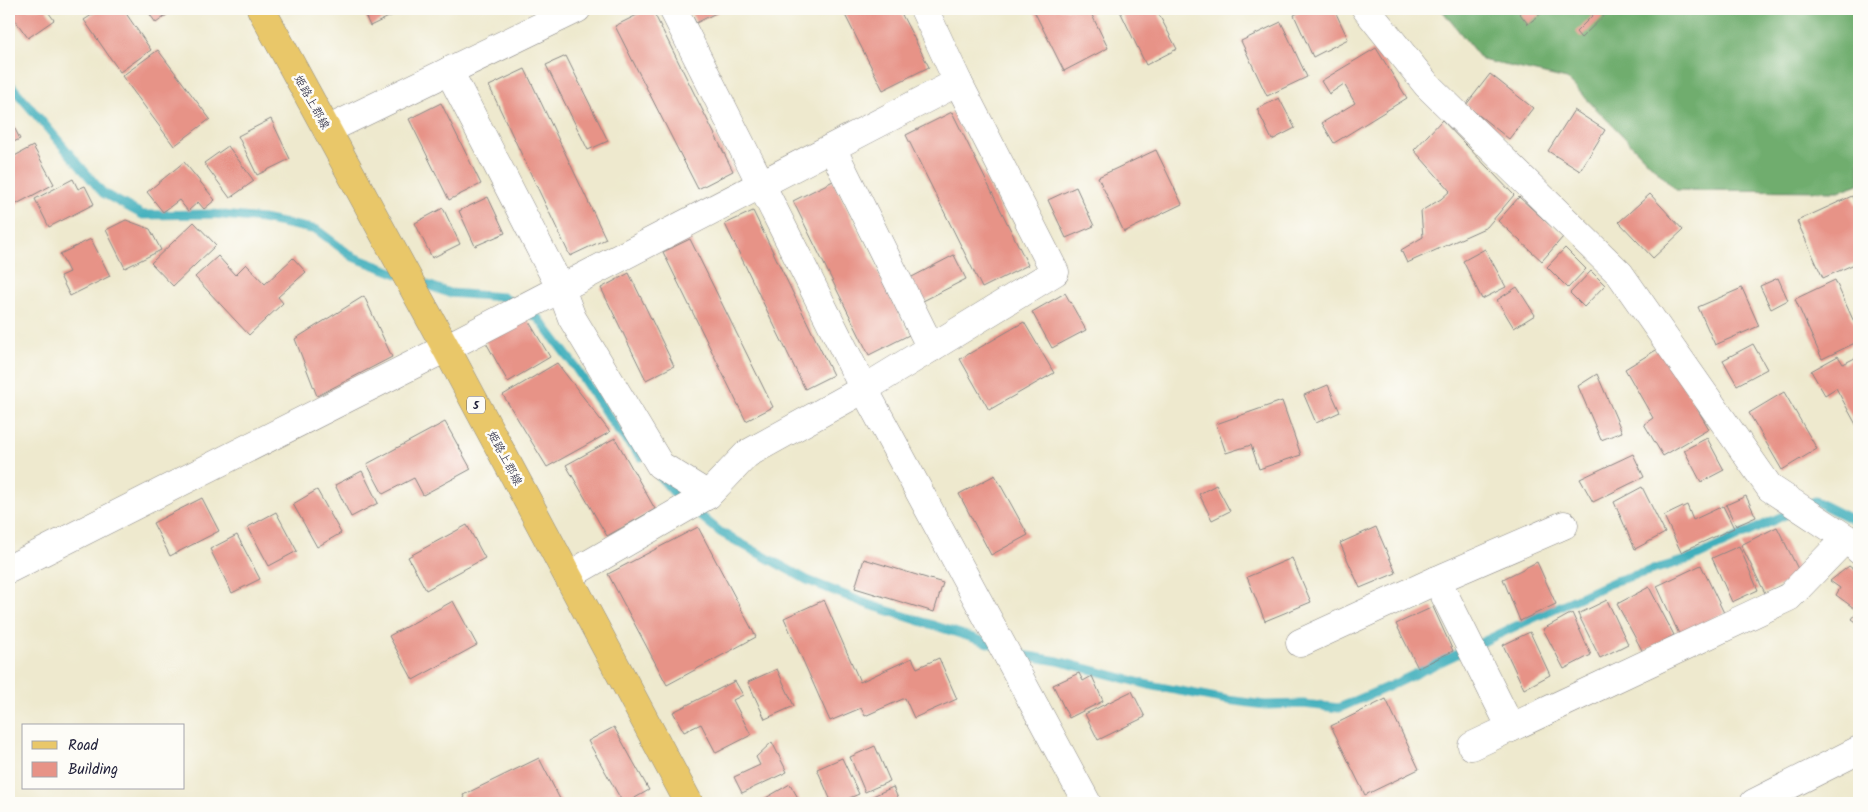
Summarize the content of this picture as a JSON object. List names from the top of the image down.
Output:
{
  "streets": {
    "main road": ["姫路上郡線", "5"]
  },
  "legend": ["Road", "Building"]
}
